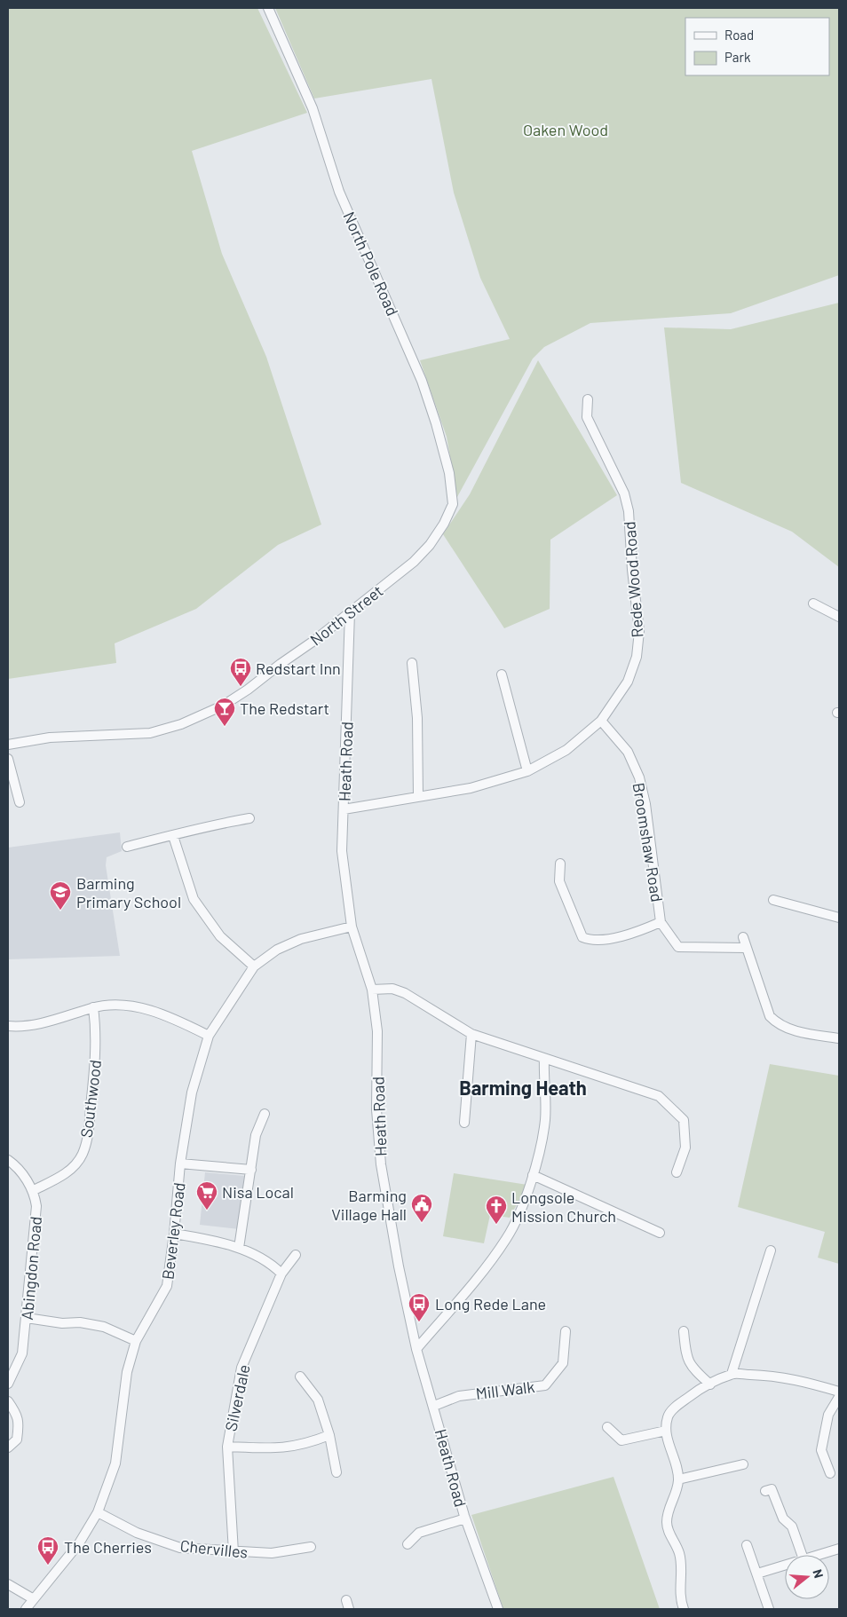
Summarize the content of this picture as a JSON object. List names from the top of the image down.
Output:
{
  "streets": {
    "street": [
      "North Pole Road",
      "Rede Wood Road",
      "North Street",
      "Heath Road",
      "Broomshaw Road",
      "Southwood",
      "Beverley Road",
      "Abingdon Road",
      "Mill Walk",
      "Silverdale",
      "Chervilles"
    ]
  },
  "crossings": [
    ["North Pole Road", "North Street"],
    ["Rede Wood Road", "Heath Road"],
    ["Rede Wood Road", "Broomshaw Road"],
    ["North Street", "Heath Road"],
    ["Heath Road", "Beverley Road"],
    ["Heath Road", "Mill Walk"],
    ["Southwood", "Abingdon Road"],
    ["Beverley Road", "Chervilles"],
    ["Silverdale", "Chervilles"]
  ],
  "districts": ["Barming Heath"],
  "parks": ["Oaken Wood"],
  "places": {
    "bus stop": ["Redstart Inn", "Long Rede Lane", "The Cherries"],
    "bar": ["The Redstart"],
    "school or university": ["Barming Primary School"],
    "supermarket": ["Nisa Local"],
    "public building": ["Barming Village Hall"],
    "church": ["Longsole Mission Church"]
  },
  "legend": ["Road", "Park"],
  "north": "right"
}
